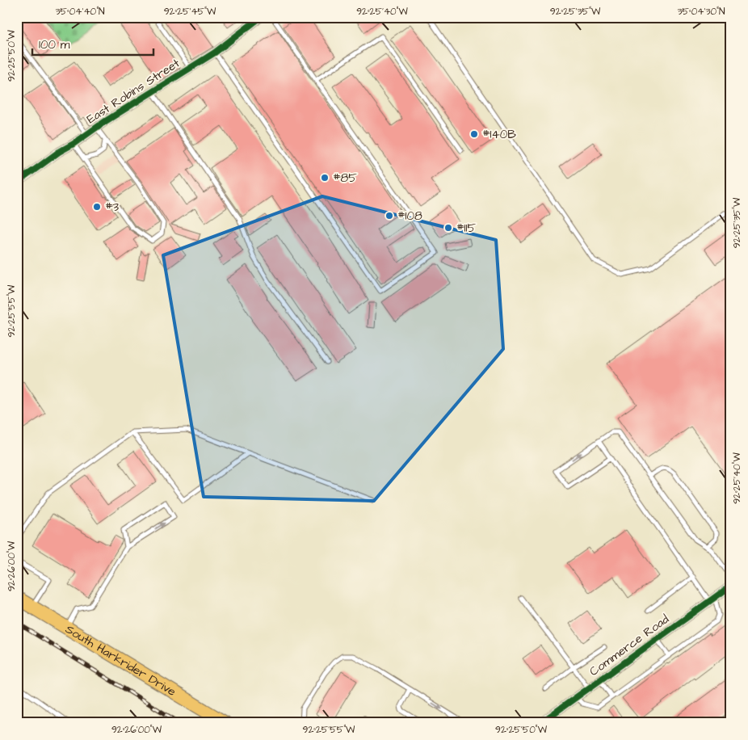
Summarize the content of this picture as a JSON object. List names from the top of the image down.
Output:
{
  "streets": {
    "main road": ["South Harkrider Drive"],
    "street": ["East Robins Street", "Commerce Road"]
  },
  "places": [
    "#140B",
    "#85",
    "#3",
    "#108",
    "#115"
  ],
  "scale_bar": "100 m",
  "coordinates": [
    "35°04'40\"N",
    "92°25'45\"W",
    "92°25'40\"W",
    "92°25'35\"W",
    "35°04'30\"N",
    "92°25'50\"W",
    "92°25'55\"W",
    "92°26'00\"W"
  ]
}
